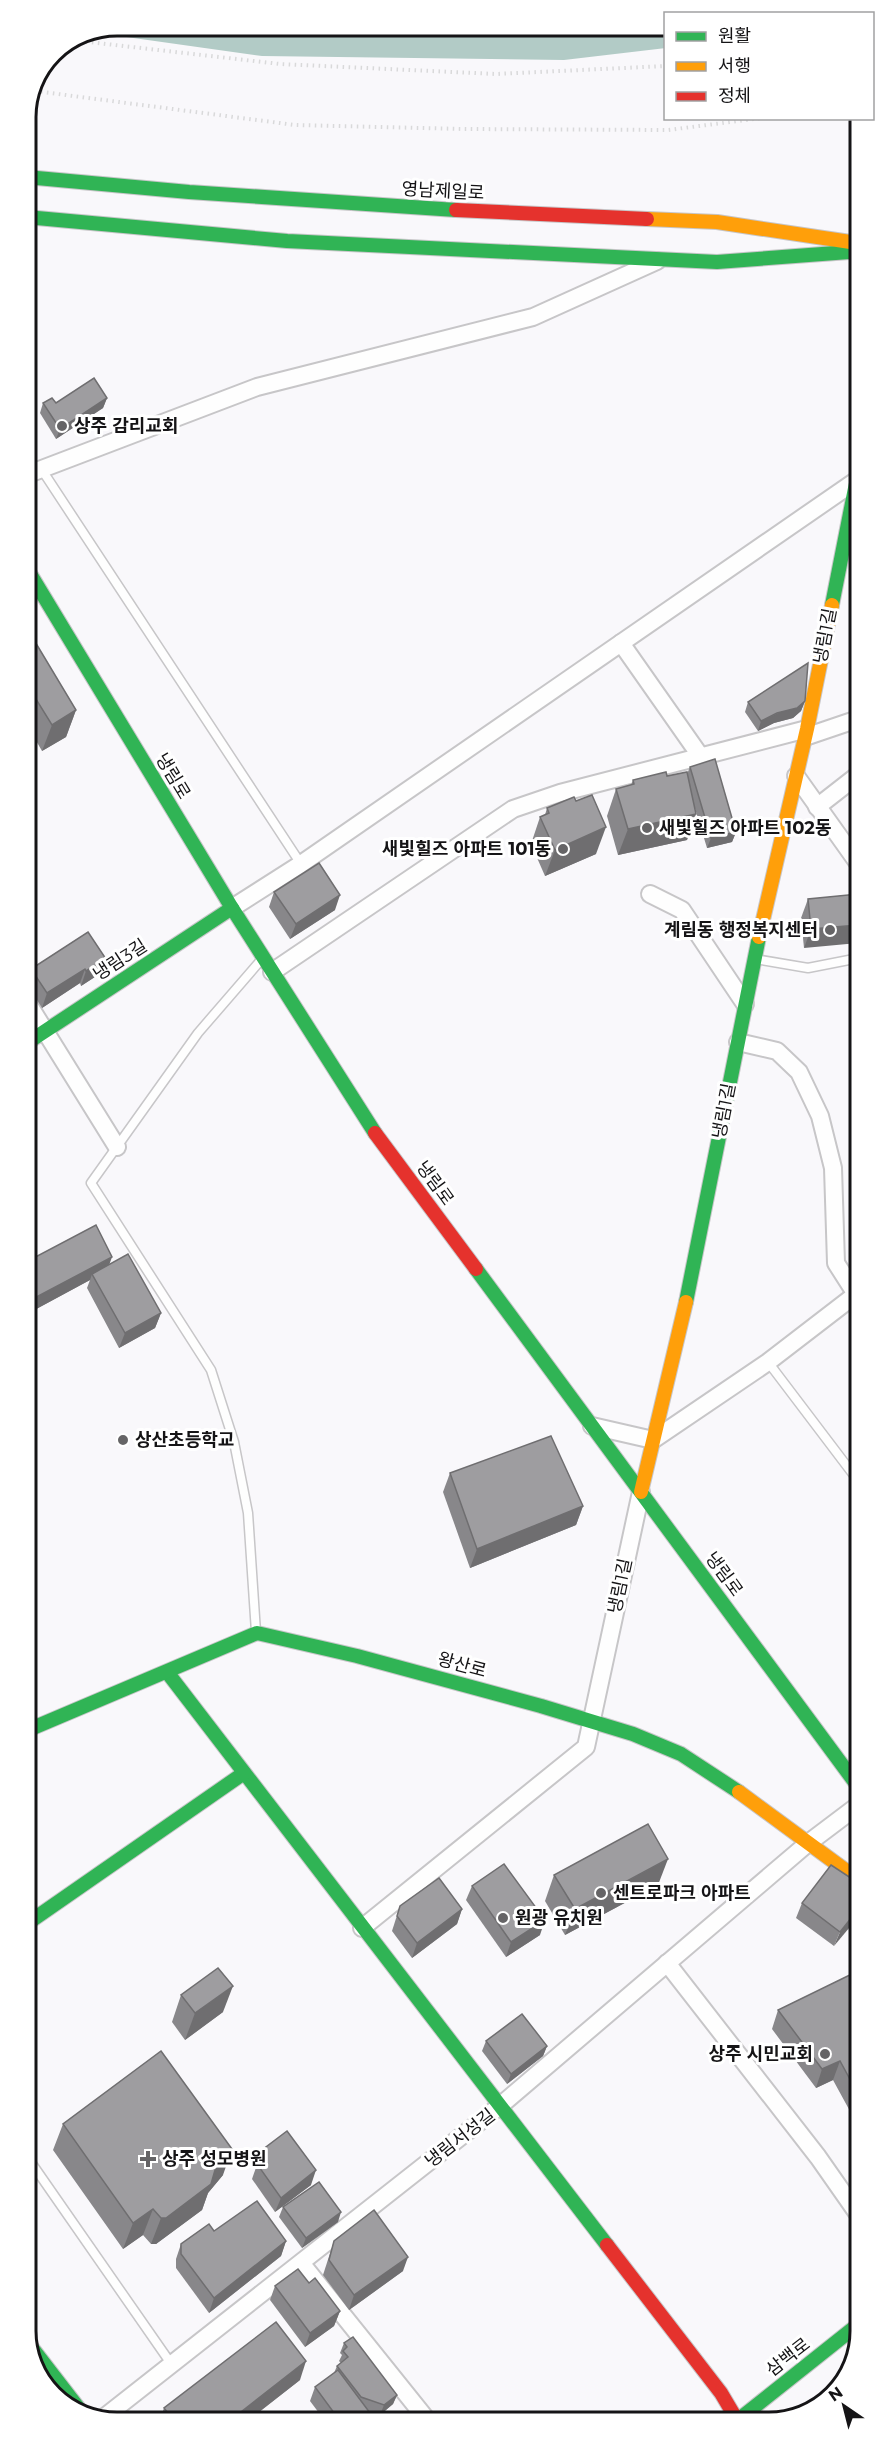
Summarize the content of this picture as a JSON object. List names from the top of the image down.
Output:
{
  "streets": {
    "street": [
      "영남제일로",
      "냉림1길",
      "냉림로",
      "냉림3길",
      "왕산로",
      "냉림서성길",
      "삼백로"
    ]
  },
  "crossings": [
    ["냉림1길", "냉림로"],
    ["냉림1길", "왕산로"],
    ["냉림로", "냉림3길"],
    ["왕산로", "냉림서성길"]
  ],
  "places": {
    "other": [
      "상주 감리교회",
      "새빛힐즈 아파트 102동",
      "새빛힐즈 아파트 101동",
      "계림동 행정복지센터",
      "상산초등학교",
      "센트로파크 아파트",
      "원광 유치원",
      "상주 시민교회"
    ],
    "health": ["상주 성모병원"]
  },
  "legend": ["원활", "서행", "정체"],
  "north": "top left"
}
